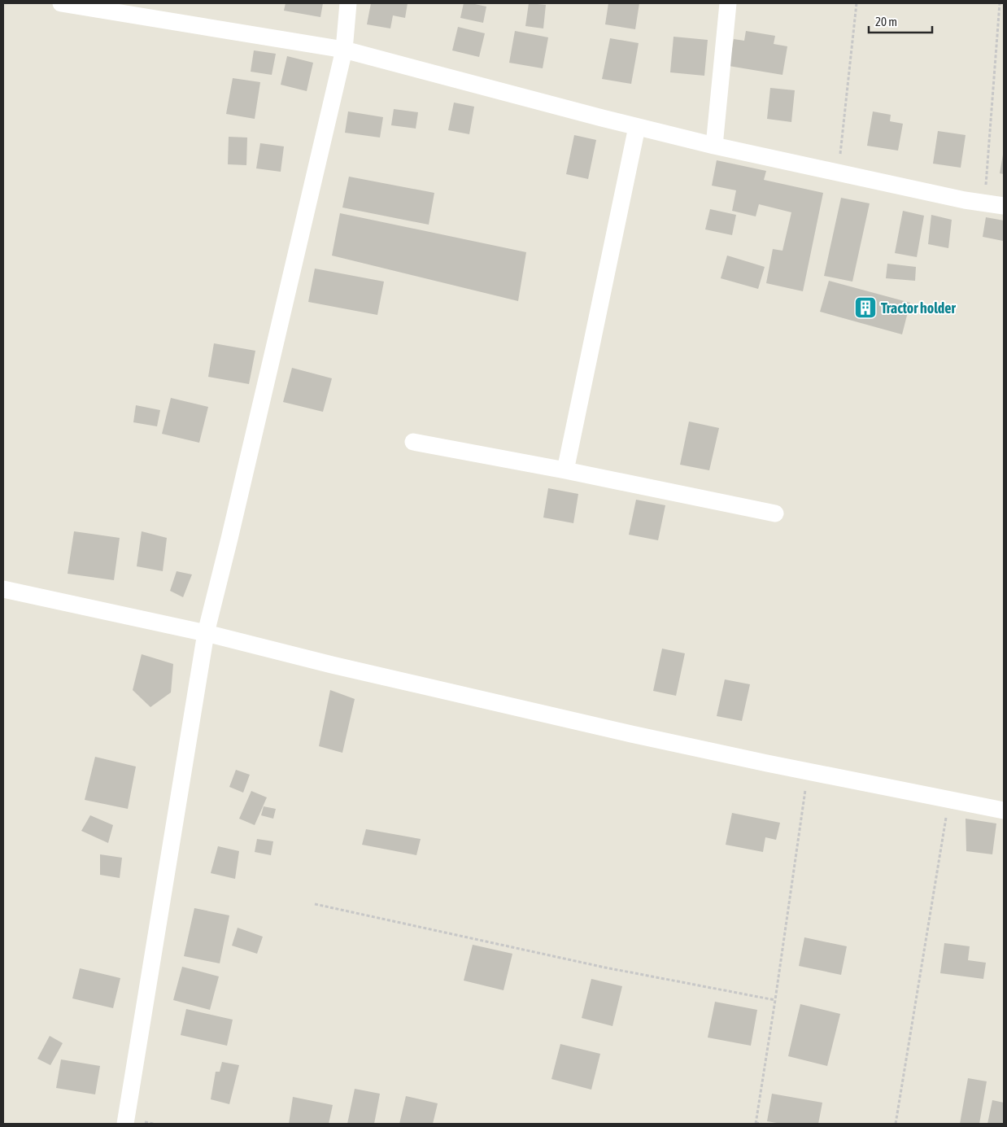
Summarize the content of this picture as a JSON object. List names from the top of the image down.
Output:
{
  "places": {
    "building": ["Tractor holder"]
  },
  "scale_bar": "20 m"
}
